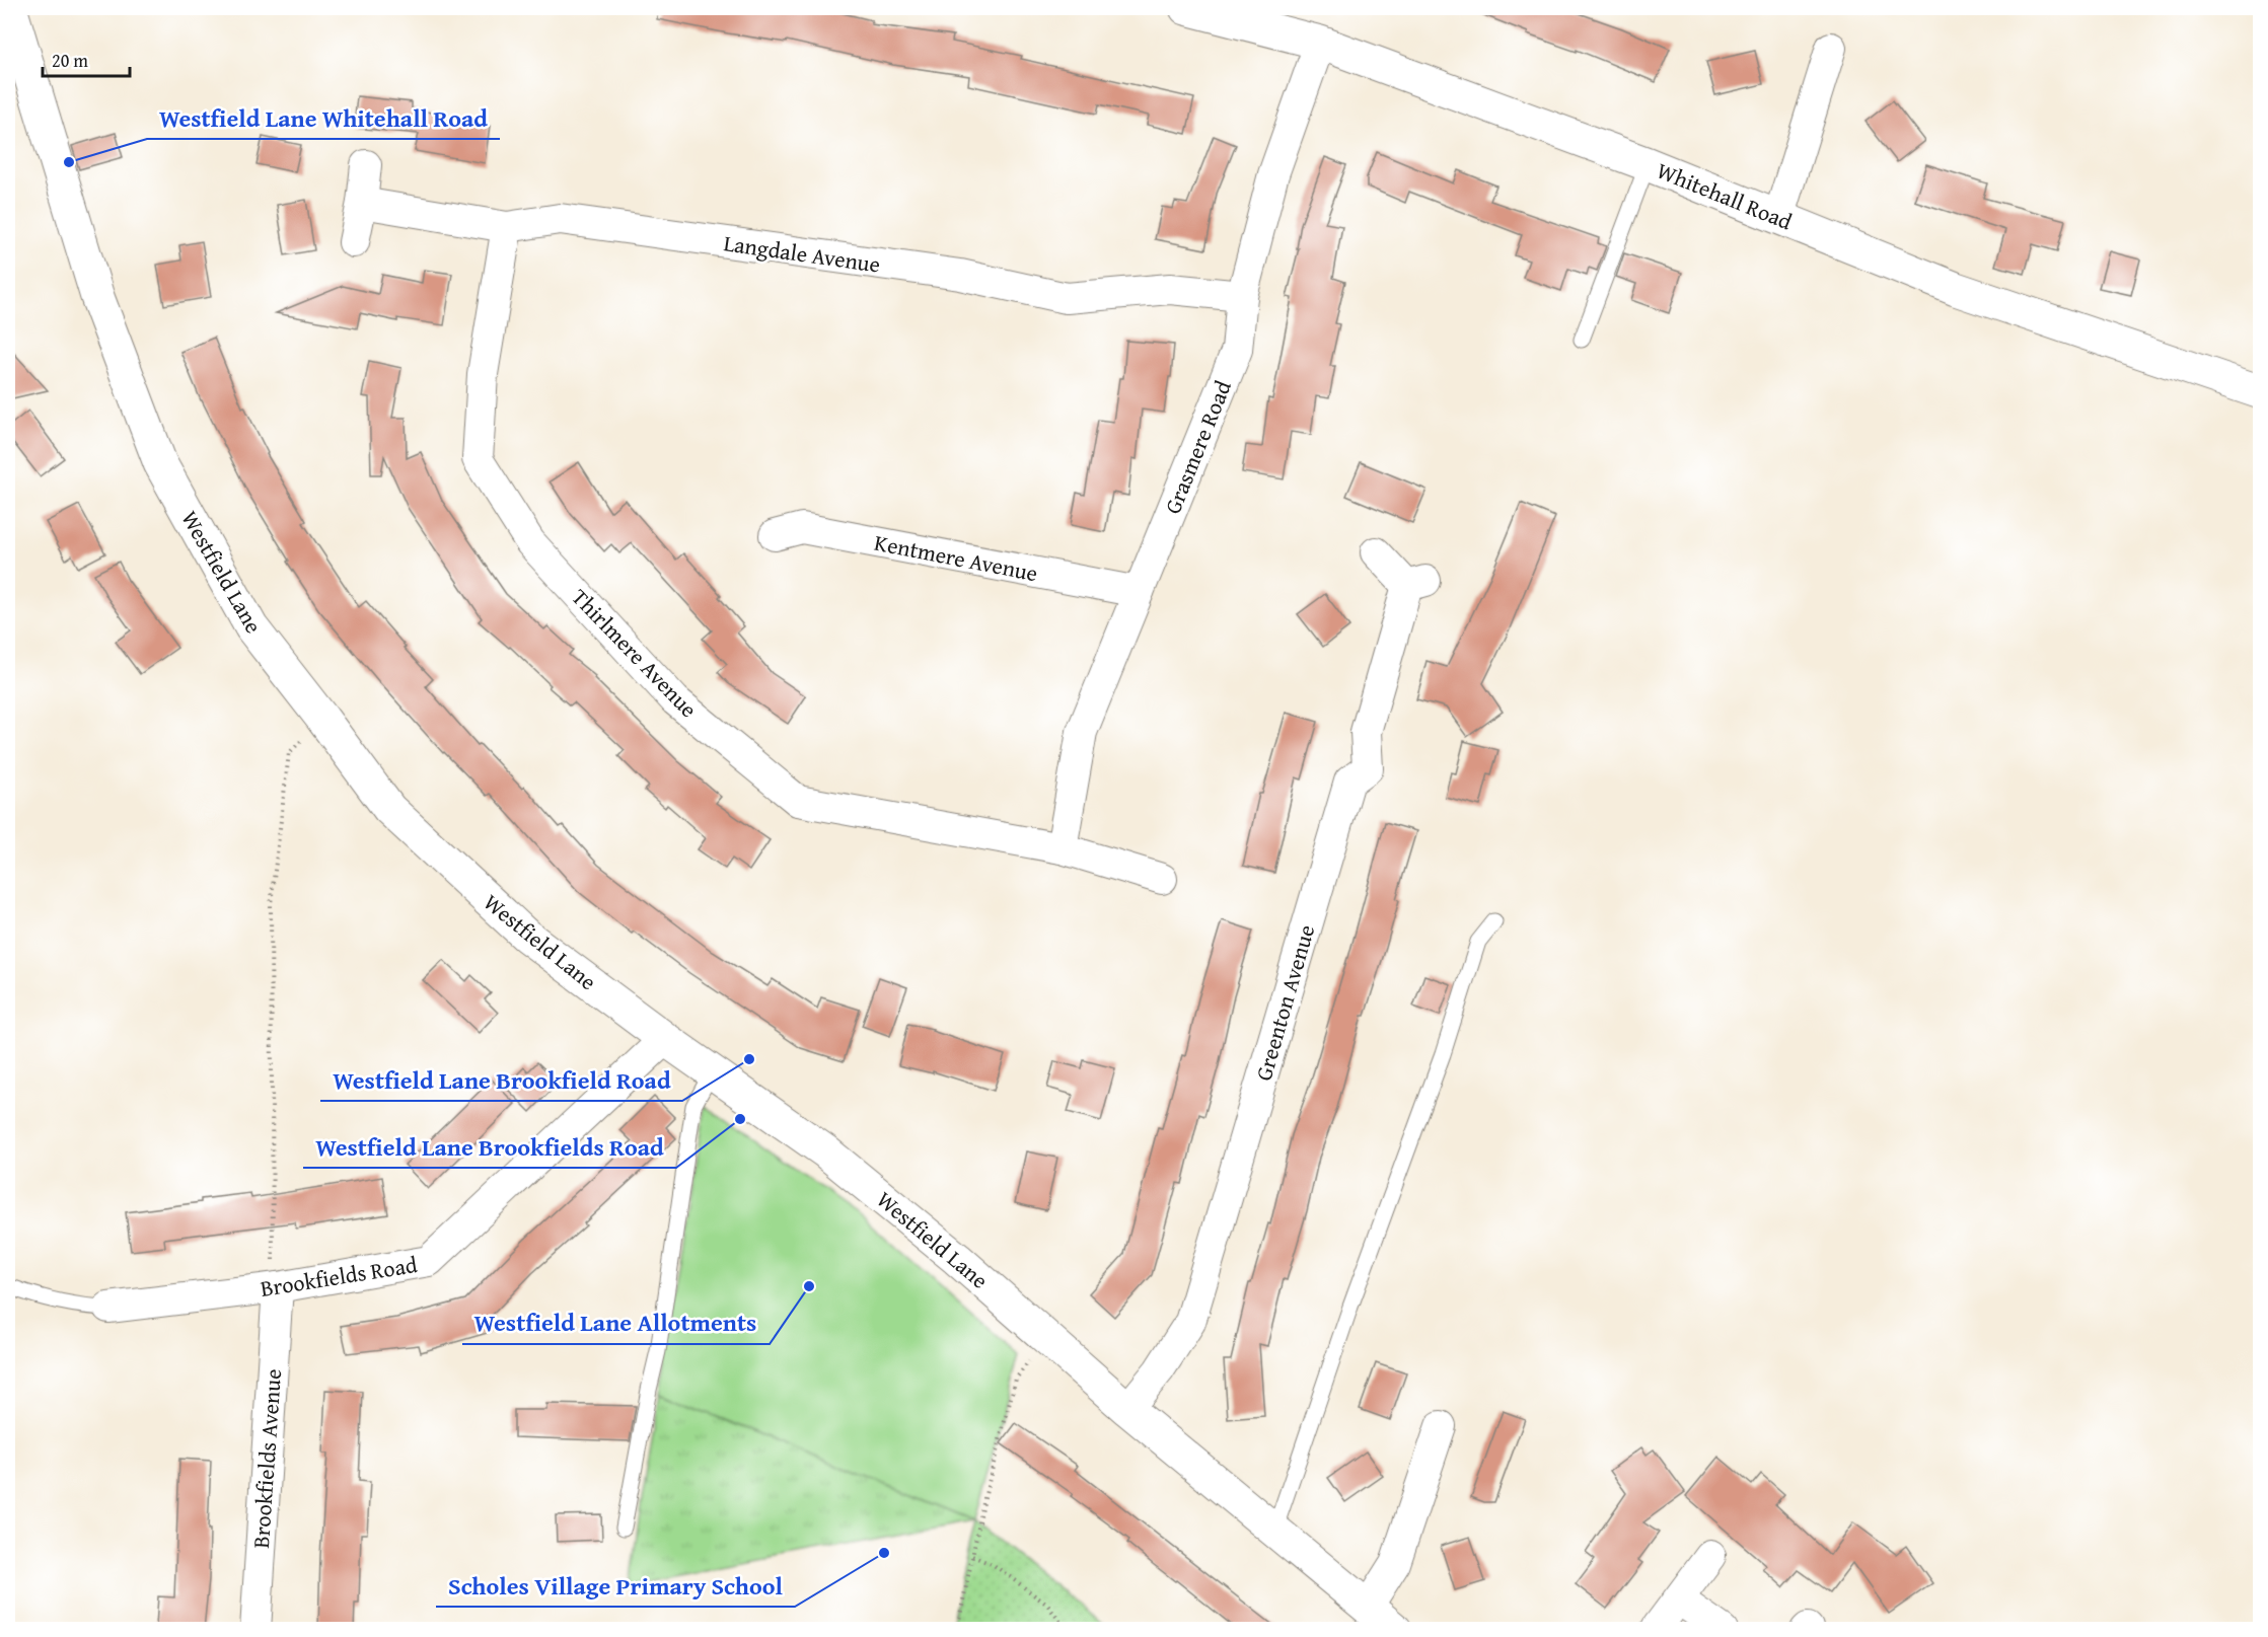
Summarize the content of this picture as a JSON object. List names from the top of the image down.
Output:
{
  "streets": {
    "main road": ["Whitehall Road", "Westfield Lane"],
    "street": [
      "Langdale Avenue",
      "Grasmere Road",
      "Kentmere Avenue",
      "Thirlmere Avenue",
      "Greenton Avenue",
      "Brookfields Road",
      "Brookfields Avenue"
    ]
  },
  "crossings": [
    ["Whitehall Road", "Grasmere Road"],
    ["Langdale Avenue", "Grasmere Road"],
    ["Langdale Avenue", "Thirlmere Avenue"],
    ["Grasmere Road", "Kentmere Avenue"],
    ["Grasmere Road", "Thirlmere Avenue"],
    ["Westfield Lane", "Greenton Avenue"],
    ["Westfield Lane", "Brookfields Road"],
    ["Brookfields Road", "Brookfields Avenue"]
  ],
  "places": [
    "Westfield Lane Whitehall Road",
    "Westfield Lane Brookfield Road",
    "Westfield Lane Brookfields Road",
    "Westfield Lane Allotments",
    "Scholes Village Primary School"
  ],
  "scale_bar": "20 m"
}
